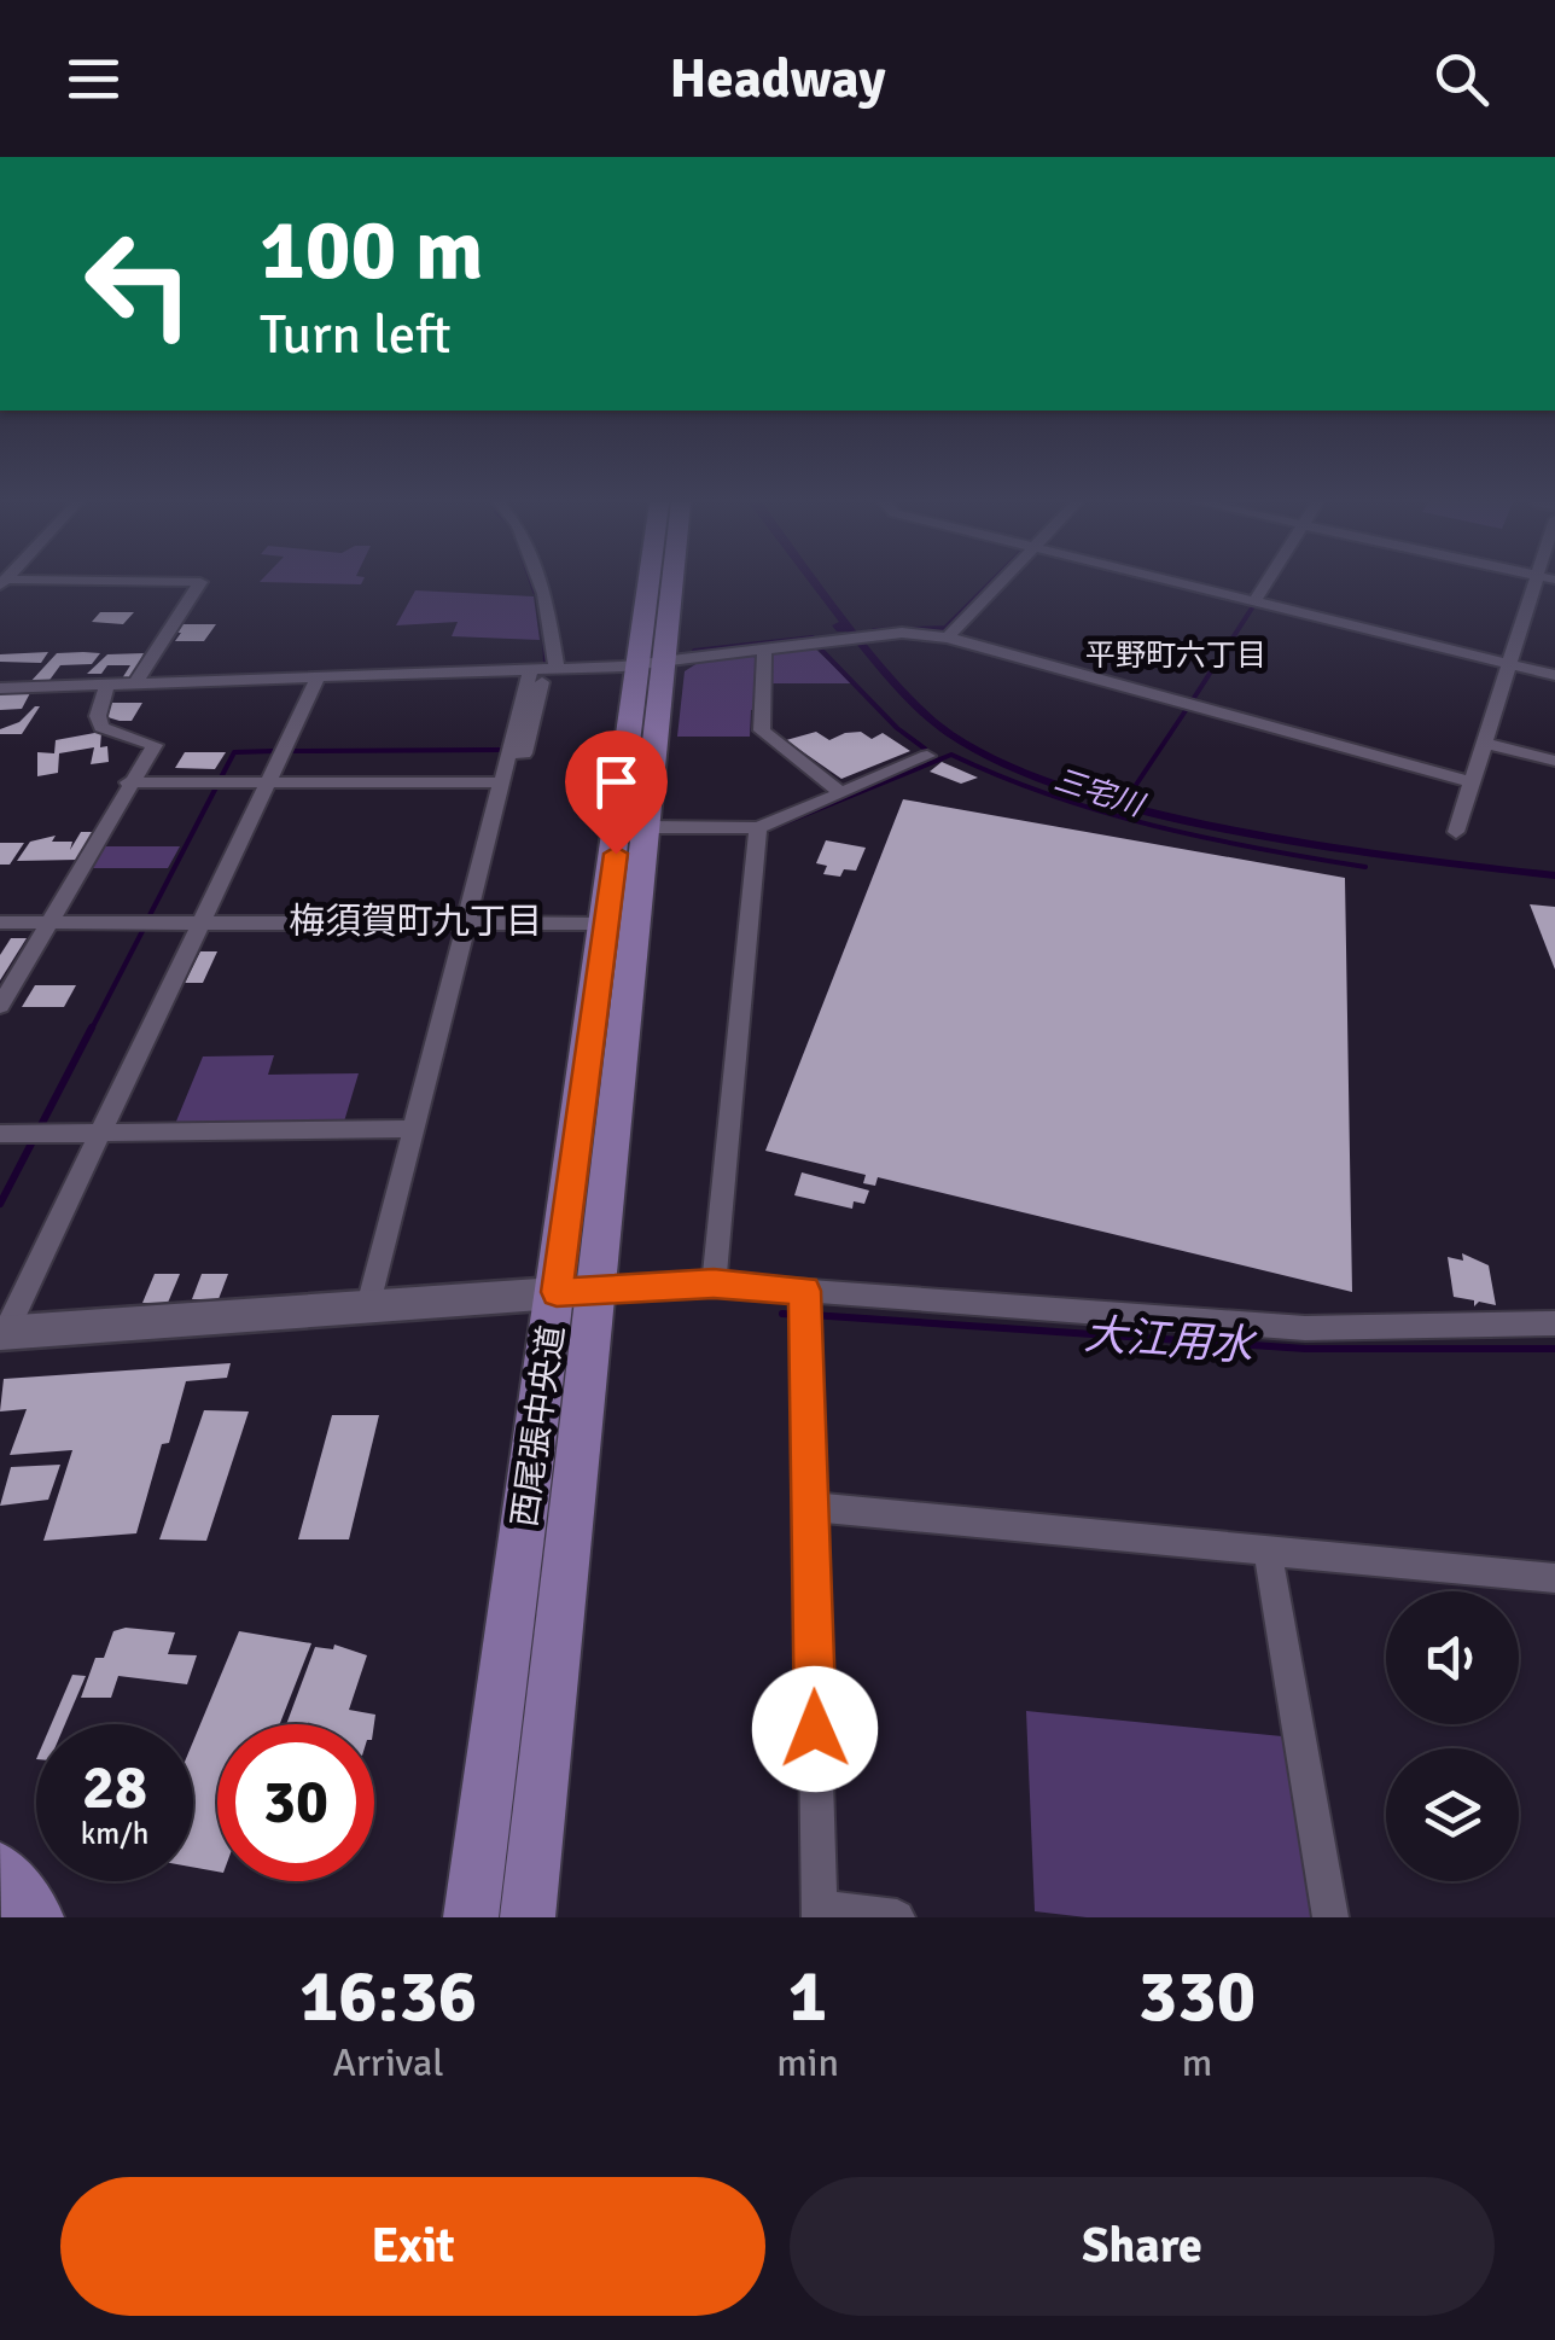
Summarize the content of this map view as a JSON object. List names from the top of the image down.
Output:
{
  "streets": {
    "main road": ["西尾張中央道"]
  },
  "districts": ["平野町六丁目", "梅須賀町九丁目"],
  "water": ["三宅川", "大江用水"],
  "page": {
    "header": "Headway",
    "turn": ["100 m", "Turn left"],
    "speed": "28 km/h",
    "limit": "30",
    "eta": [
      "16:36",
      "Arrival",
      "1",
      "min",
      "330",
      "m"
    ],
    "buttons": ["Exit", "Share"]
  }
}
